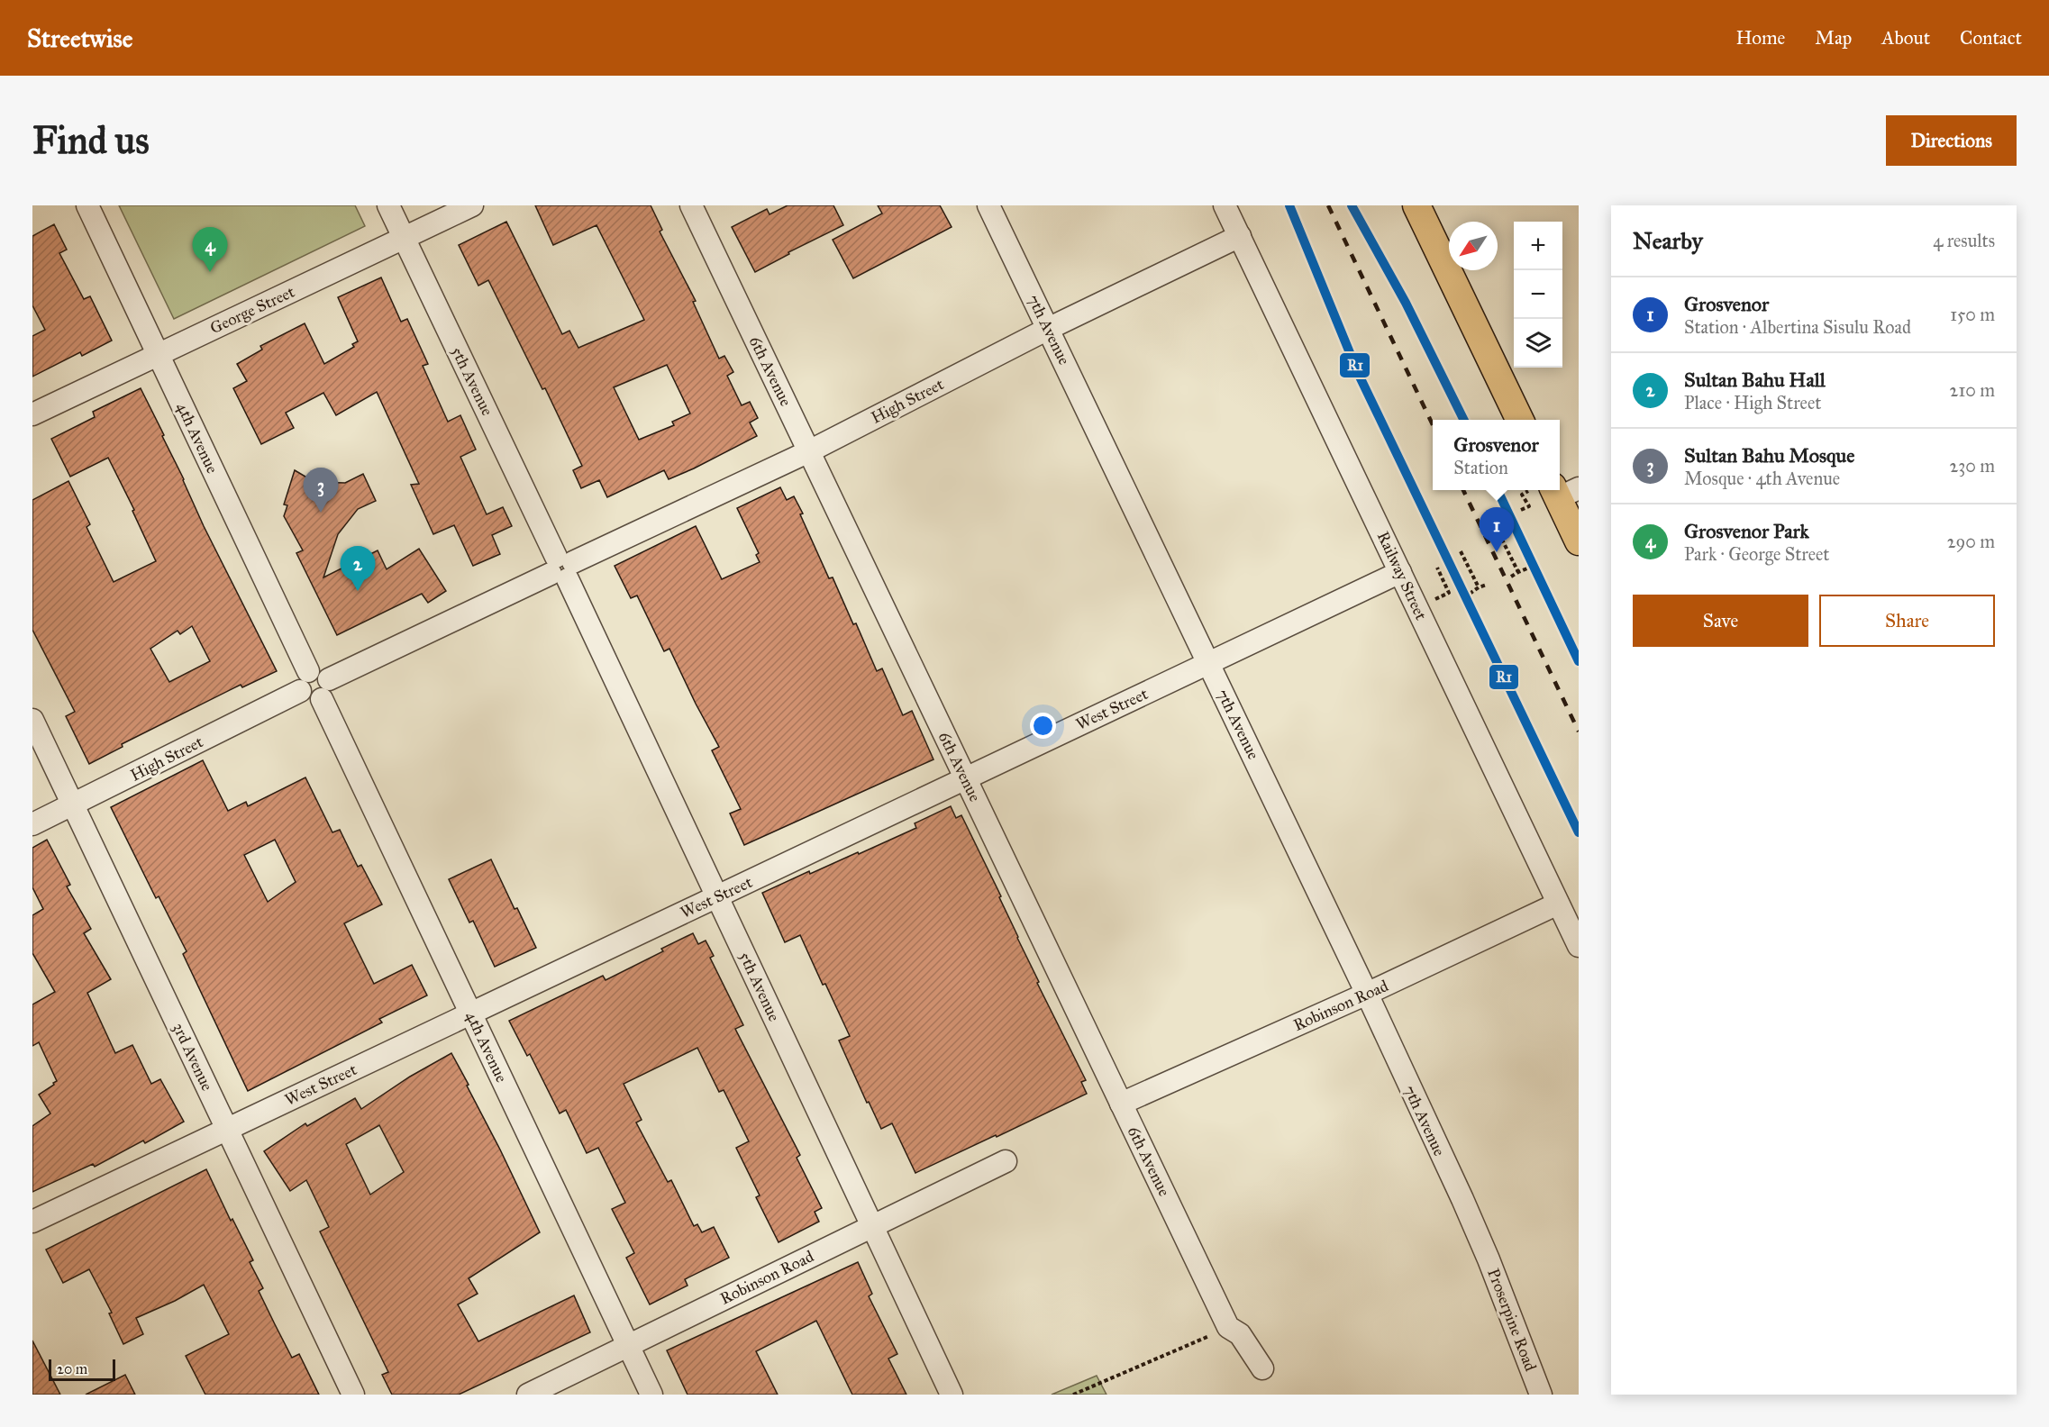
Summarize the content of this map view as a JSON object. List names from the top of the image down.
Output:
{
  "streets": {
    "street": [
      "George Street",
      "7th Avenue",
      "6th Avenue",
      "5th Avenue",
      "High Street",
      "4th Avenue",
      "Railway Street",
      "West Street",
      "Robinson Road",
      "3rd Avenue",
      "Proserpine Road"
    ]
  },
  "crossings": [
    ["George Street", "5th Avenue"],
    ["George Street", "4th Avenue"],
    ["7th Avenue", "High Street"],
    ["7th Avenue", "West Street"],
    ["7th Avenue", "Robinson Road"],
    ["7th Avenue", "Proserpine Road"],
    ["6th Avenue", "High Street"],
    ["6th Avenue", "West Street"],
    ["6th Avenue", "Robinson Road"],
    ["5th Avenue", "High Street"],
    ["5th Avenue", "West Street"],
    ["5th Avenue", "Robinson Road"],
    ["High Street", "4th Avenue"],
    ["High Street", "Railway Street"],
    ["High Street", "3rd Avenue"],
    ["4th Avenue", "West Street"],
    ["4th Avenue", "Robinson Road"],
    ["Railway Street", "West Street"],
    ["Railway Street", "Robinson Road"],
    ["West Street", "3rd Avenue"]
  ],
  "lines": ["transit line R1"],
  "scale_bar": "20 m",
  "north": "bottom left",
  "page": {
    "header": "Streetwise",
    "nav": [
      "Home",
      "Map",
      "About",
      "Contact"
    ],
    "buttons": [
      "Directions",
      ["Save", "Share"]
    ],
    "title": "Find us",
    "heading": ["Nearby", "4 results"],
    "map_buttons": ["+", "−"],
    "pins": [
      "4",
      "3",
      "1",
      "2"
    ],
    "list": [
      {
        "mark": "1",
        "name": "Grosvenor",
        "note": "Station · Albertina Sisulu Road",
        "value": "150 m"
      },
      {
        "mark": "2",
        "name": "Sultan Bahu Hall",
        "note": "Place · High Street",
        "value": "210 m"
      },
      {
        "mark": "3",
        "name": "Sultan Bahu Mosque",
        "note": "Mosque · 4th Avenue",
        "value": "230 m"
      },
      {
        "mark": "4",
        "name": "Grosvenor Park",
        "note": "Park · George Street",
        "value": "290 m"
      }
    ],
    "popup": ["Grosvenor", "Station"],
    "scale": "20 m"
  }
}
